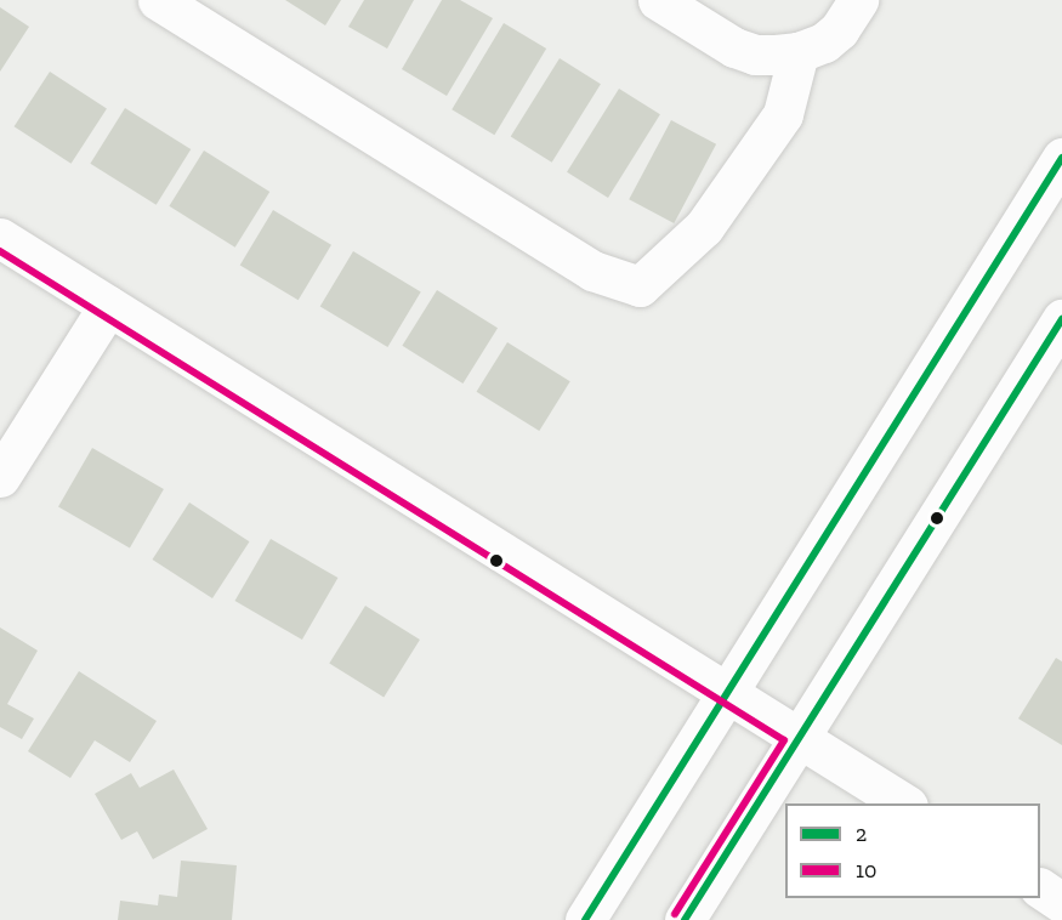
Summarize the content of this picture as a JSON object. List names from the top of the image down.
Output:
{
  "lines": ["transit line 2", "transit line 10"],
  "legend": ["2", "10"]
}
